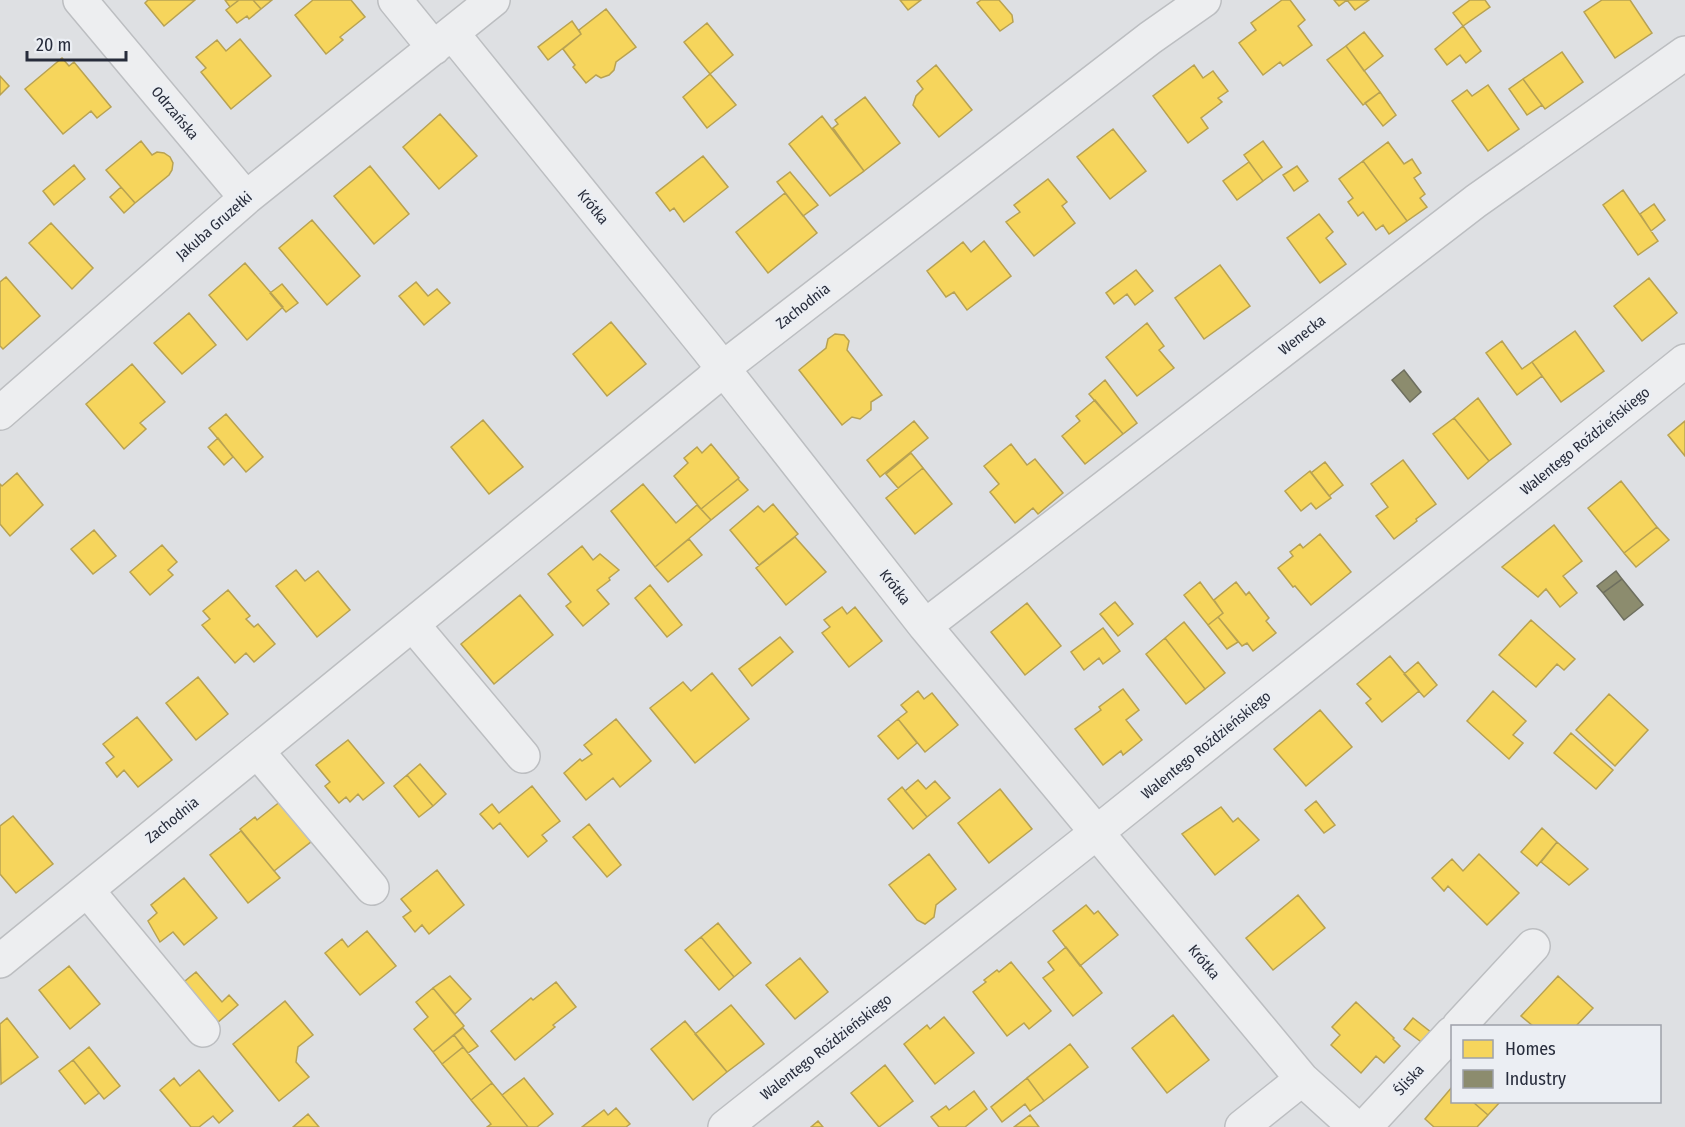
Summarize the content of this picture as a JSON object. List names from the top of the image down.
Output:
{
  "streets": {
    "street": [
      "Odrzańska",
      "Krótka",
      "Jakuba Gruzełki",
      "Zachodnia",
      "Wenecka",
      "Walentego Roździeńskiego",
      "Śliska"
    ]
  },
  "crossings": [
    ["Odrzańska", "Jakuba Gruzełki"],
    ["Krótka", "Jakuba Gruzełki"],
    ["Krótka", "Zachodnia"],
    ["Krótka", "Wenecka"],
    ["Krótka", "Walentego Roździeńskiego"]
  ],
  "legend": ["Homes", "Industry"],
  "scale_bar": "20 m"
}
